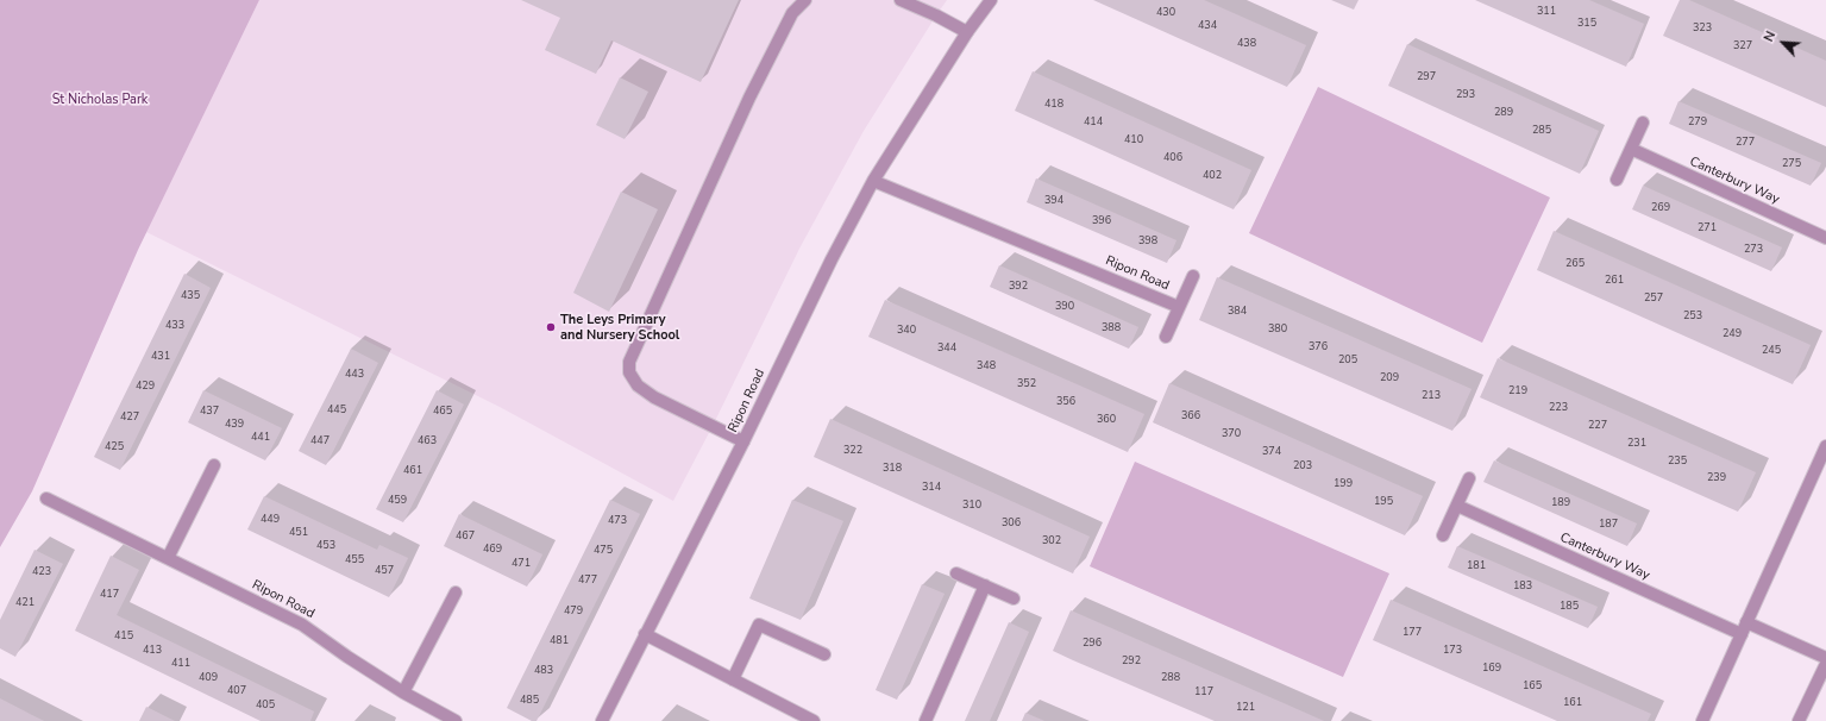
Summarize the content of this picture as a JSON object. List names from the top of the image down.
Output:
{
  "streets": {
    "street": ["Canterbury Way", "Ripon Road"]
  },
  "parks": ["St Nicholas Park"],
  "places": ["The Leys Primary and Nursery School"],
  "house_numbers": [
    "311",
    "430",
    "315",
    "434",
    "323",
    "438",
    "327",
    "297",
    "293",
    "418",
    "289",
    "414",
    "279",
    "285",
    "410",
    "277",
    "406",
    "275",
    "402",
    "394",
    "269",
    "396",
    "271",
    "398",
    "273",
    "265",
    "261",
    "392",
    "435",
    "257",
    "390",
    "384",
    "253",
    "433",
    "388",
    "380",
    "340",
    "249",
    "376",
    "344",
    "245",
    "431",
    "205",
    "348",
    "443",
    "209",
    "352",
    "429",
    "219",
    "213",
    "356",
    "223",
    "445",
    "437",
    "465",
    "366",
    "427",
    "360",
    "439",
    "227",
    "370",
    "441",
    "447",
    "463",
    "231",
    "425",
    "322",
    "374",
    "235",
    "203",
    "318",
    "461",
    "239",
    "199",
    "314",
    "459",
    "195",
    "189",
    "310",
    "449",
    "473",
    "306",
    "187",
    "451",
    "467",
    "302",
    "453",
    "469",
    "475",
    "455",
    "471",
    "181",
    "457",
    "423",
    "477",
    "183",
    "417",
    "421",
    "185",
    "479",
    "177",
    "415",
    "481",
    "296",
    "413",
    "173",
    "292",
    "411",
    "169",
    "483",
    "409",
    "288",
    "165",
    "407",
    "117",
    "485",
    "161",
    "405",
    "121"
  ],
  "north": "top left"
}
